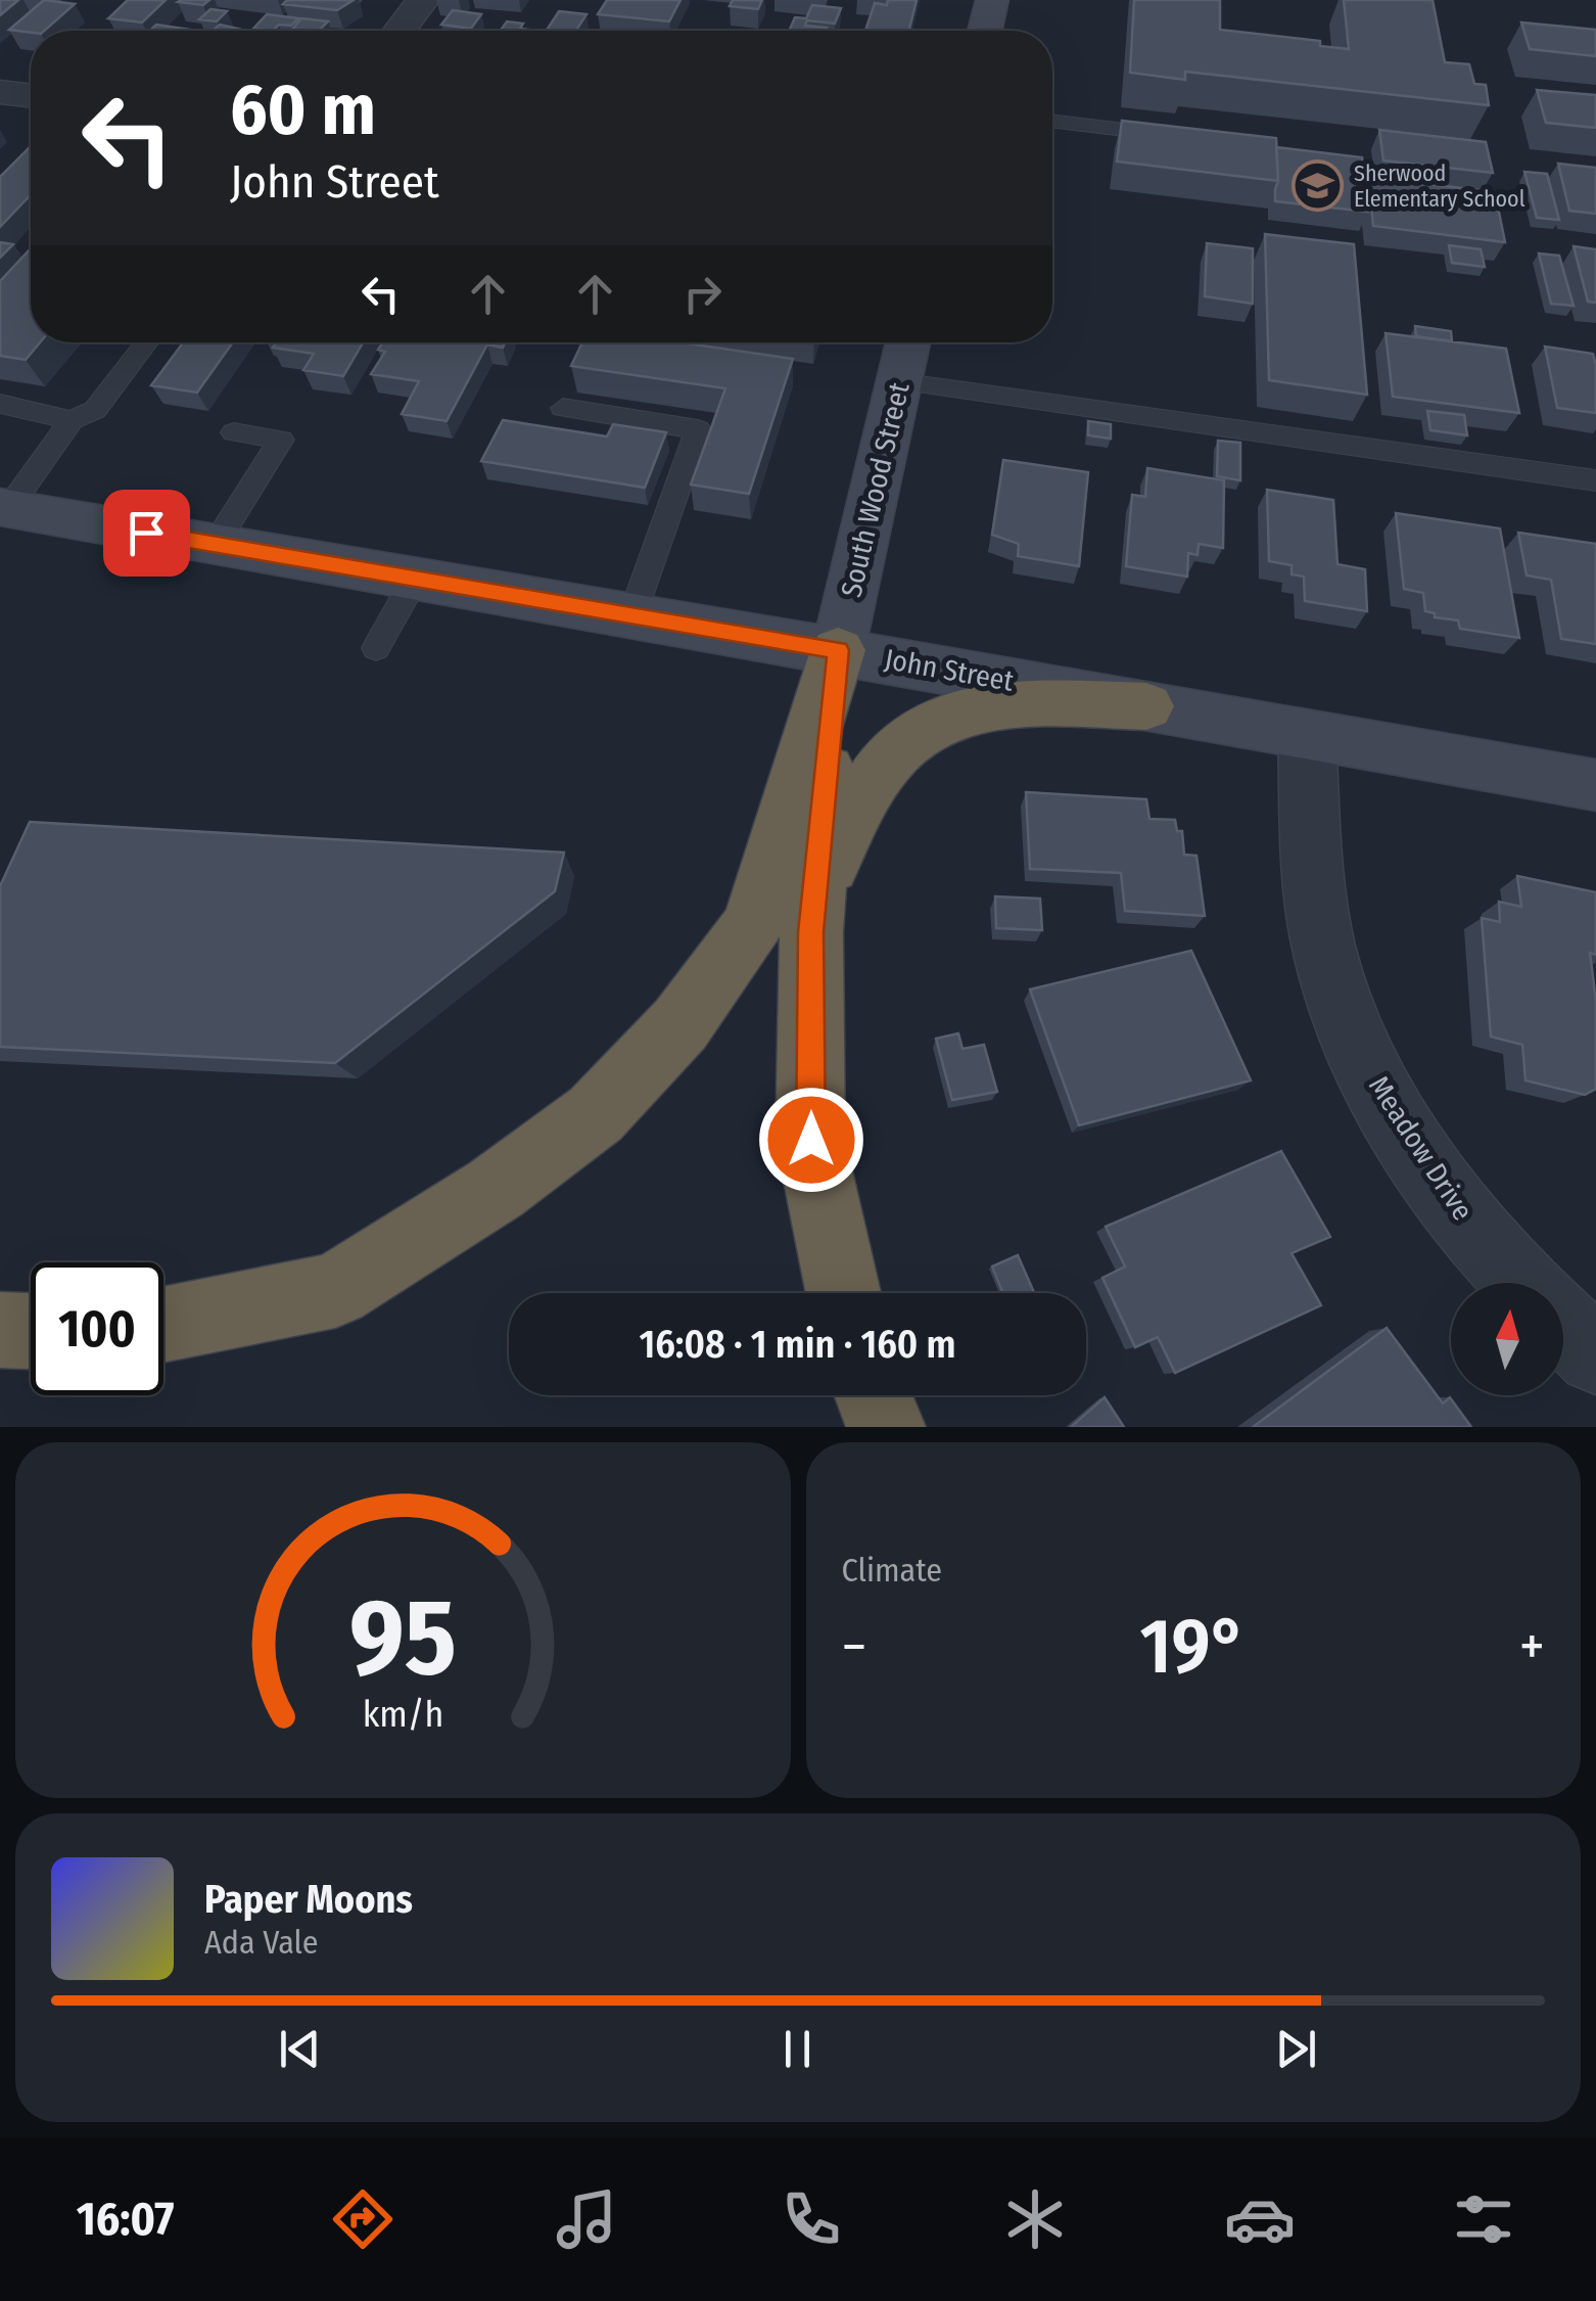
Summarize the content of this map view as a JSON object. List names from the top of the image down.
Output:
{
  "streets": {
    "main road": ["South Wood Street", "John Street"],
    "street": ["Meadow Drive"]
  },
  "crossings": [
    ["South Wood Street", "John Street"],
    ["John Street", "Meadow Drive"]
  ],
  "places": {
    "school or university": ["Sherwood Elementary School"]
  },
  "north": "top",
  "page": {
    "turn": ["60 m", "John Street"],
    "limit": "100",
    "trip": "16:08 · 1 min · 160 m",
    "tile": "Climate",
    "heat": ["−", "19°", "+"],
    "song": ["Paper Moons", "Ada Vale"],
    "tabs": "16:07",
    "gauge": ["95", "km/h"]
  }
}
